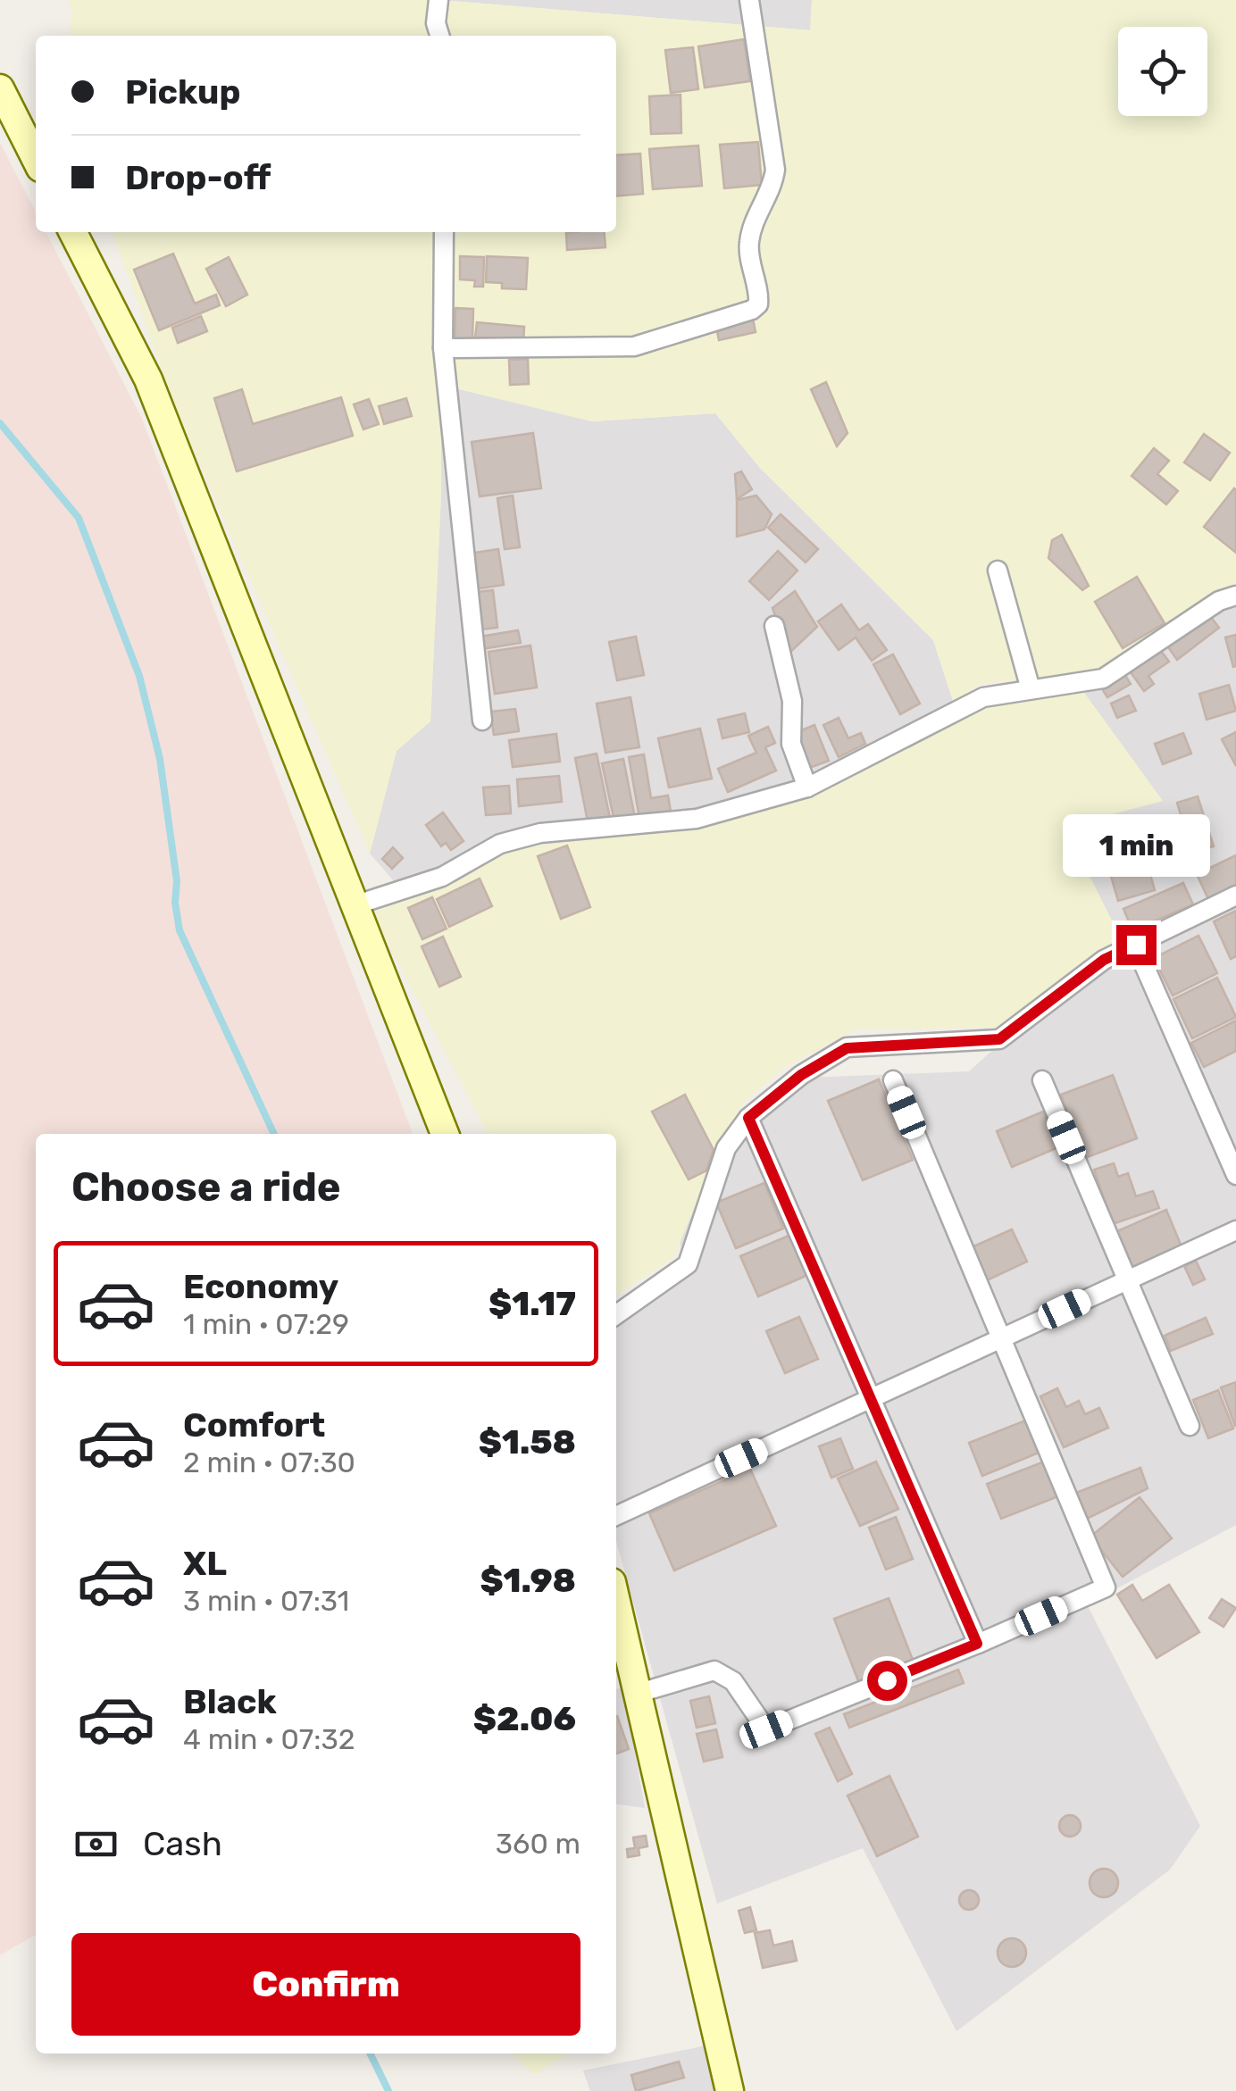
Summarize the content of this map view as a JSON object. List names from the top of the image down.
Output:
{
  "page": {
    "banner": ["Pickup", "Drop-off"],
    "bubble": "1 min",
    "heading": "Choose a ride",
    "list": [
      {
        "name": "Economy",
        "note": "1 min · 07:29",
        "value": "$1.17"
      },
      {
        "name": "Comfort",
        "note": "2 min · 07:30",
        "value": "$1.58"
      },
      {
        "name": "XL",
        "note": "3 min · 07:31",
        "value": "$1.98"
      },
      {
        "name": "Black",
        "note": "4 min · 07:32",
        "value": "$2.06"
      }
    ],
    "pay": ["Cash", "360 m"],
    "buttons": "Confirm"
  }
}
